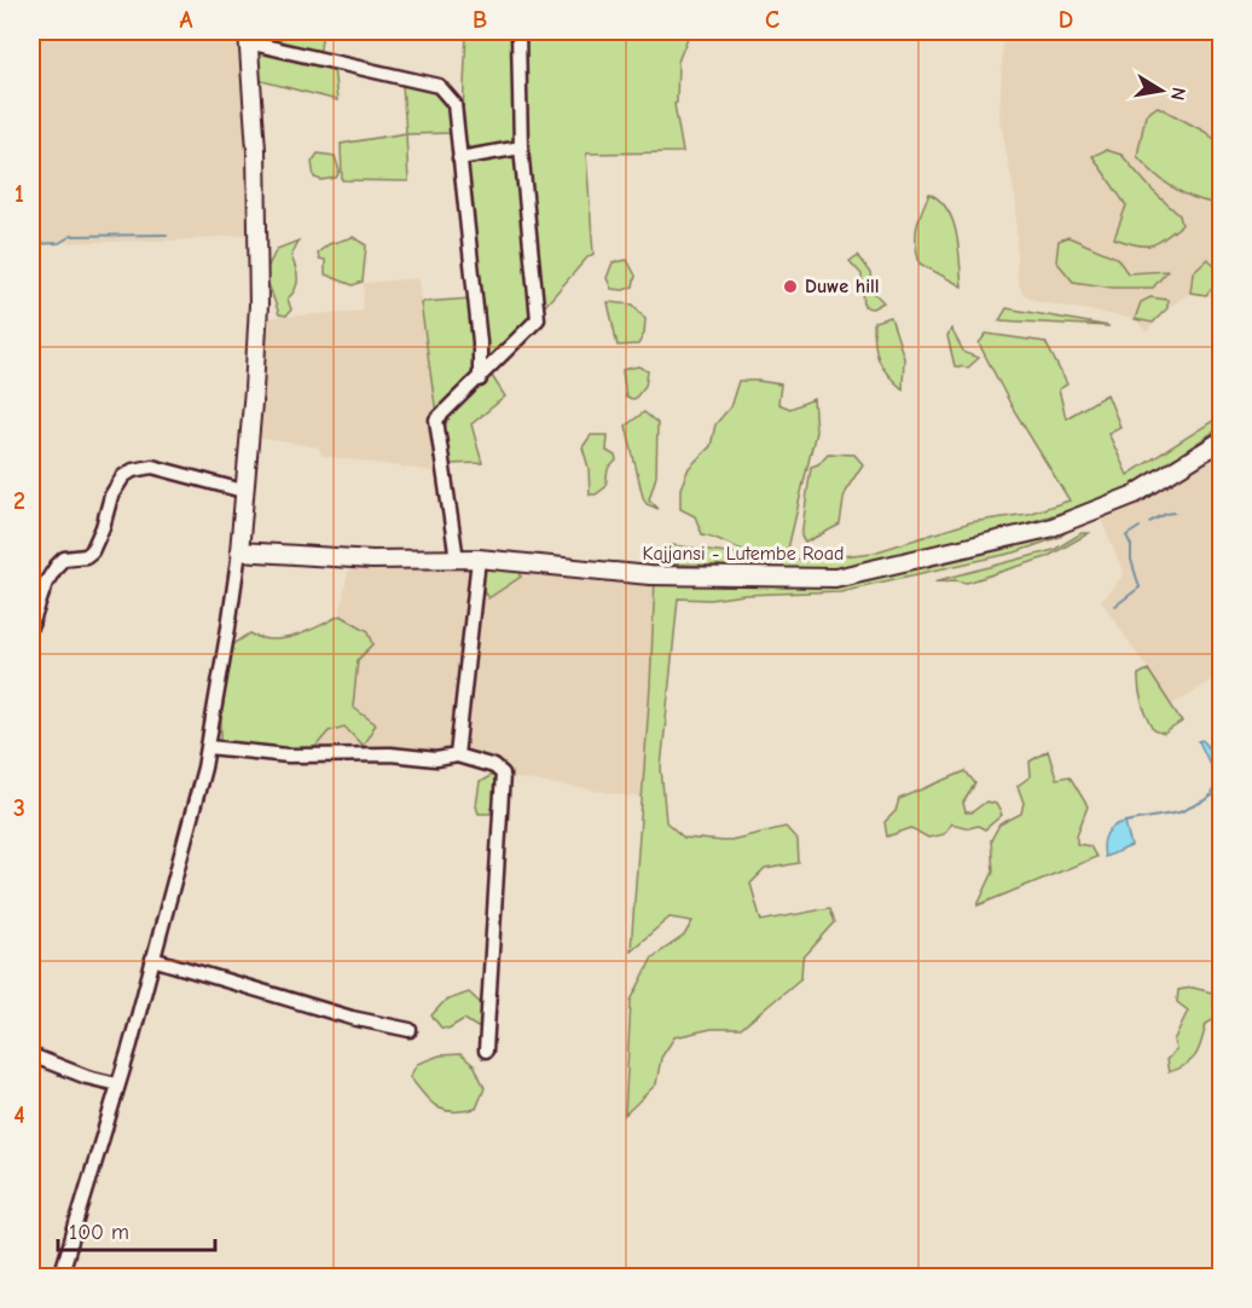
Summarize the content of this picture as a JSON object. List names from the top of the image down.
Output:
{
  "streets": {
    "street": ["Kajjansi - Lutembe Road"]
  },
  "places": ["Duwe hill"],
  "scale_bar": "100 m",
  "north": "right",
  "grid": {
    "columns": [
      "A",
      "B",
      "C",
      "D"
    ],
    "rows": [
      "1",
      "2",
      "3",
      "4"
    ]
  }
}
